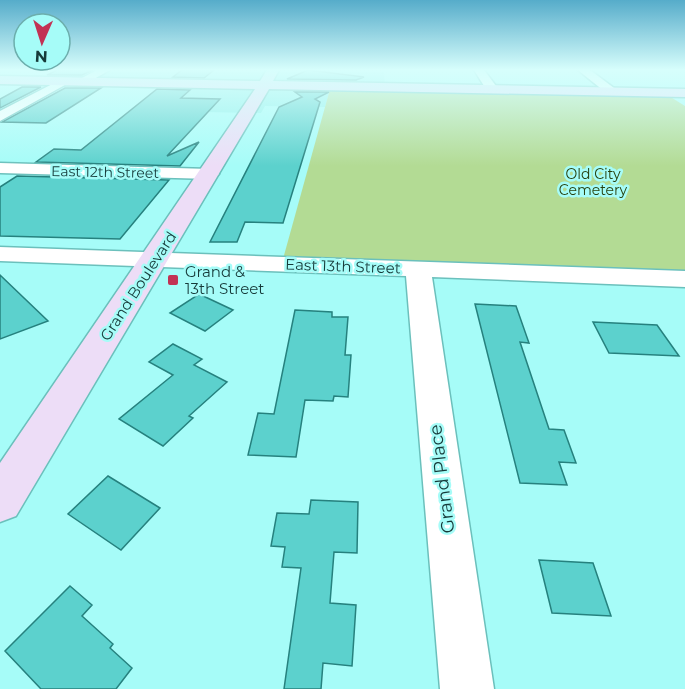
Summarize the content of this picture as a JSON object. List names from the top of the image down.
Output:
{
  "streets": {
    "main road": ["Grand Boulevard"],
    "street": ["East 12th Street", "East 13th Street", "Grand Place"]
  },
  "crossings": [
    ["East 12th Street", "Grand Boulevard"],
    ["East 13th Street", "Grand Boulevard"],
    ["East 13th Street", "Grand Place"]
  ],
  "parks": ["Old City Cemetery"],
  "places": {
    "transit": ["Grand & 13th Street"]
  },
  "north": "bottom"
}
